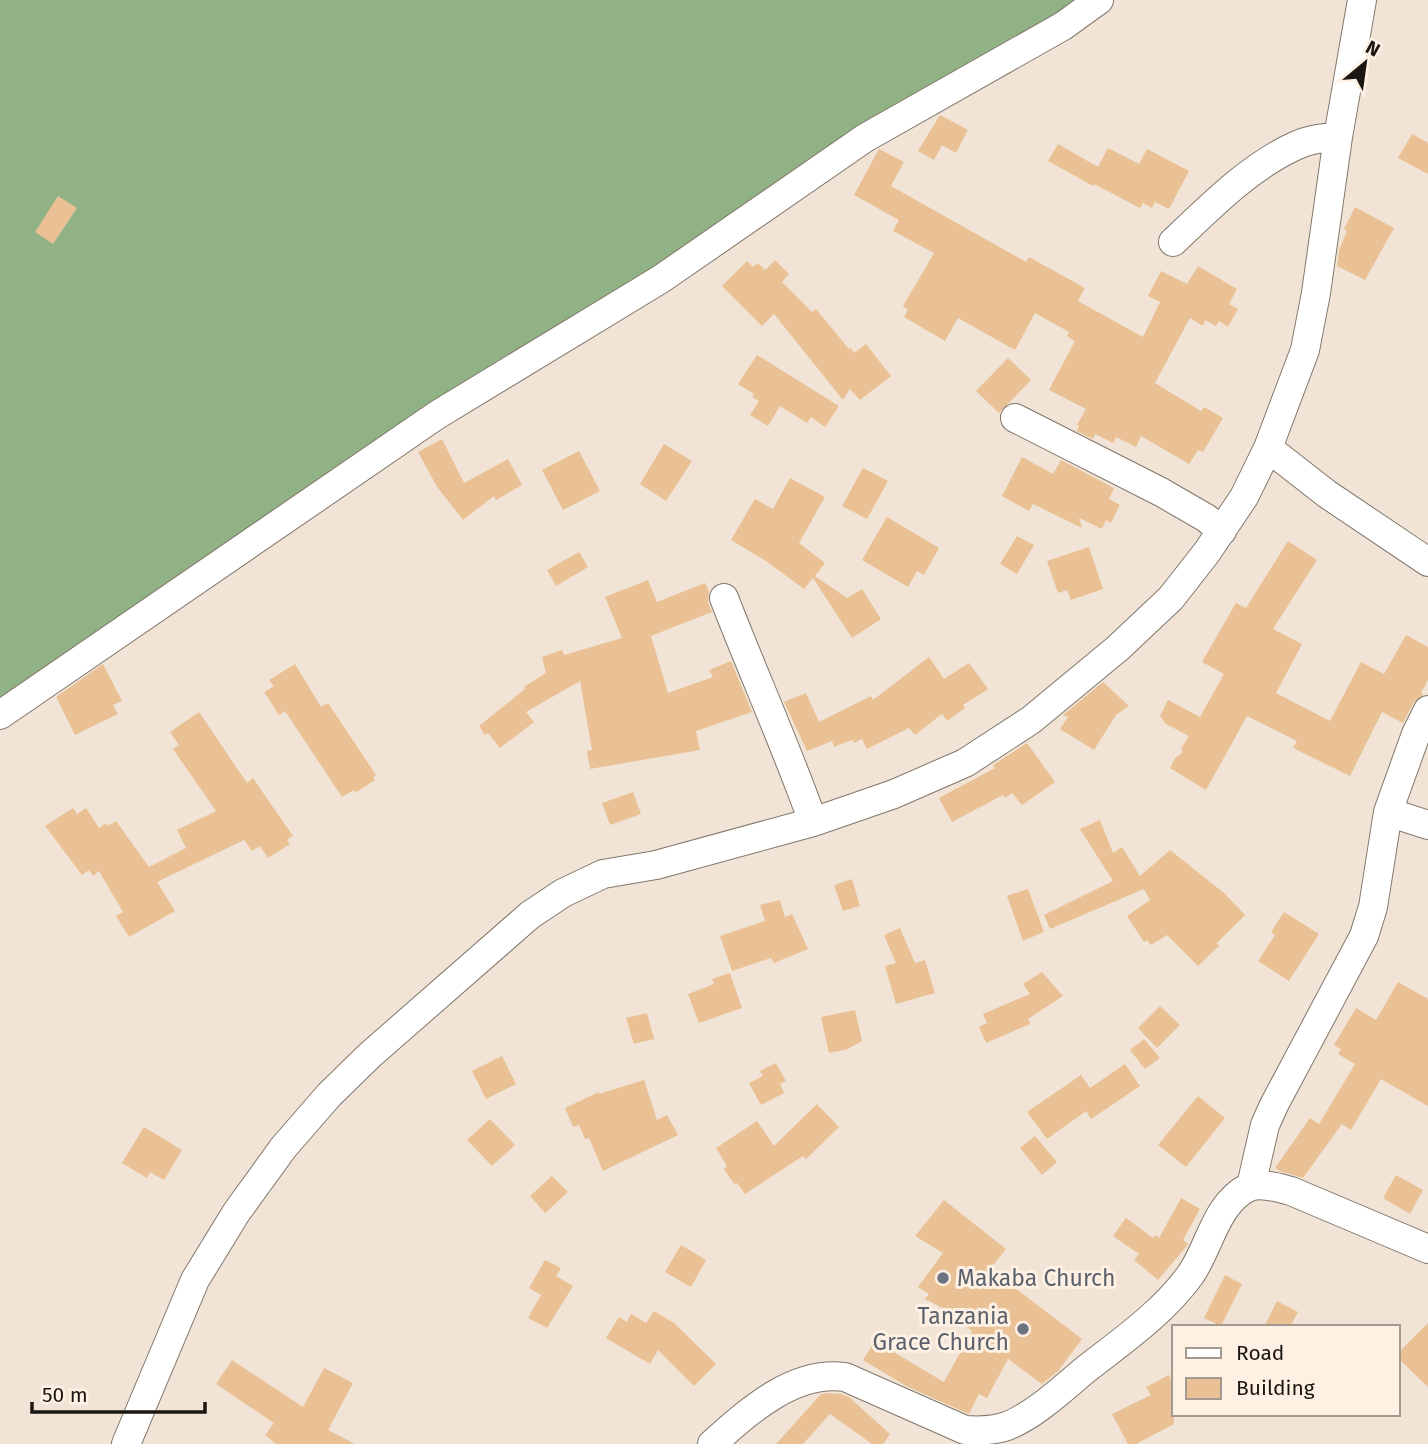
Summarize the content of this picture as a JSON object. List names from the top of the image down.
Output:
{
  "places": ["Makaba Church", "Tanzania Grace Church"],
  "legend": ["Road", "Building"],
  "scale_bar": "50 m",
  "north": "top right"
}
